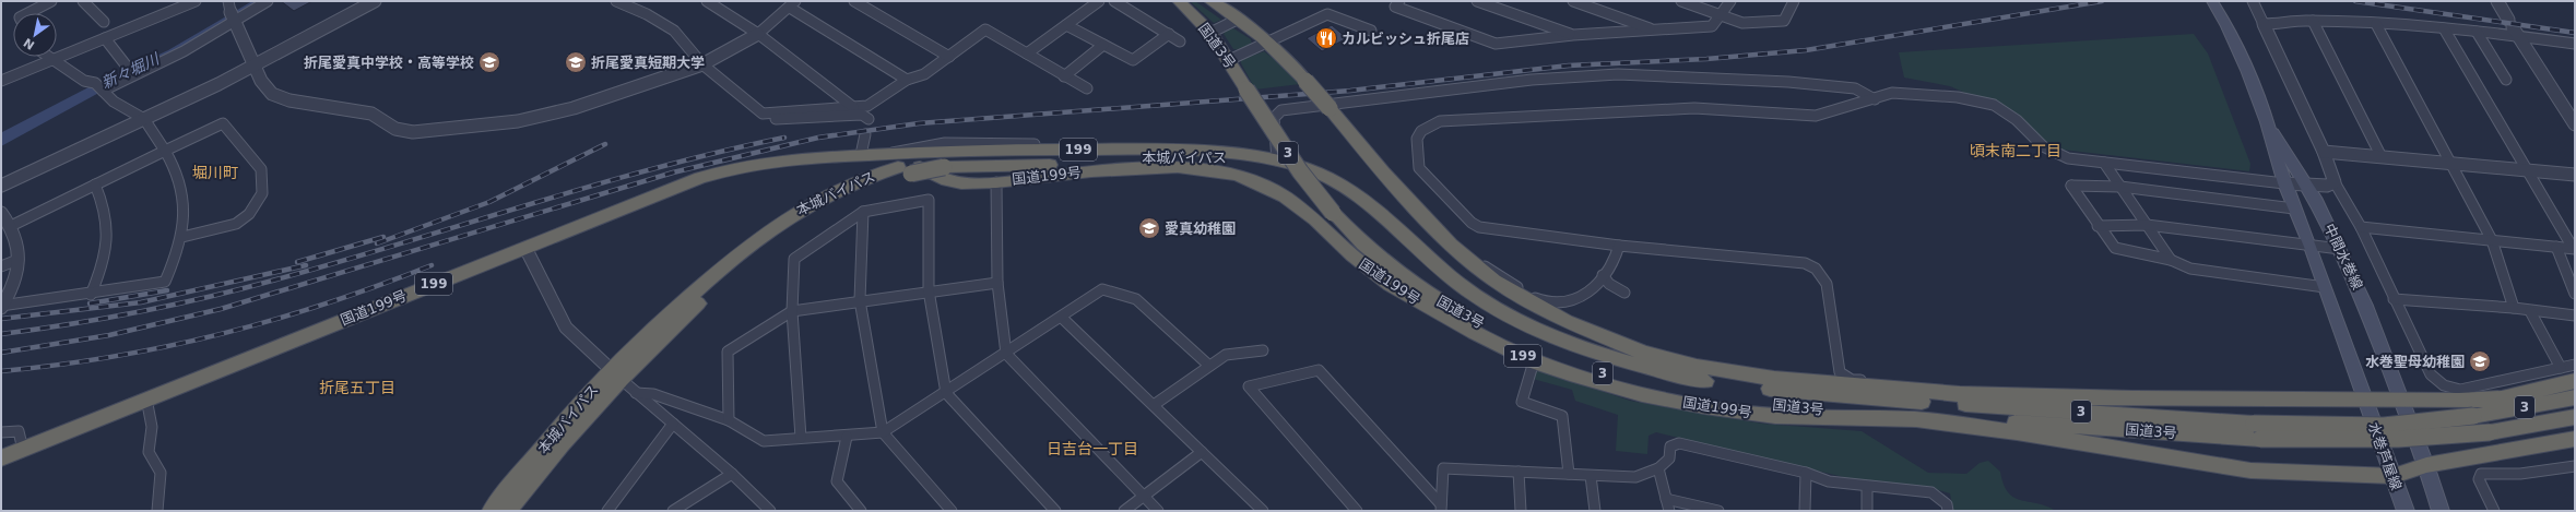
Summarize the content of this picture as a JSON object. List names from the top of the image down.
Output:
{
  "streets": {
    "highway": [
      "国道3号",
      "199",
      "3",
      "本城バイパス",
      "国道199号"
    ],
    "main road": ["中間水巻線", "水巻芦屋線"]
  },
  "crossings": [
    ["国道3号", "国道199号"],
    ["199", "本城バイパス"],
    ["199", "国道199号"],
    ["本城バイパス", "国道199号"],
    ["中間水巻線", "水巻芦屋線"]
  ],
  "districts": [
    "頃末南二丁目",
    "堀川町",
    "折尾五丁目",
    "日吉台一丁目"
  ],
  "water": ["新々堀川"],
  "places": {
    "restaurant": ["カルビッシュ折尾店"],
    "school or university": [
      "折尾愛真中学校・高等学校",
      "折尾愛真短期大学",
      "愛真幼稚園",
      "水巻聖母幼稚園"
    ]
  },
  "north": "bottom left"
}
